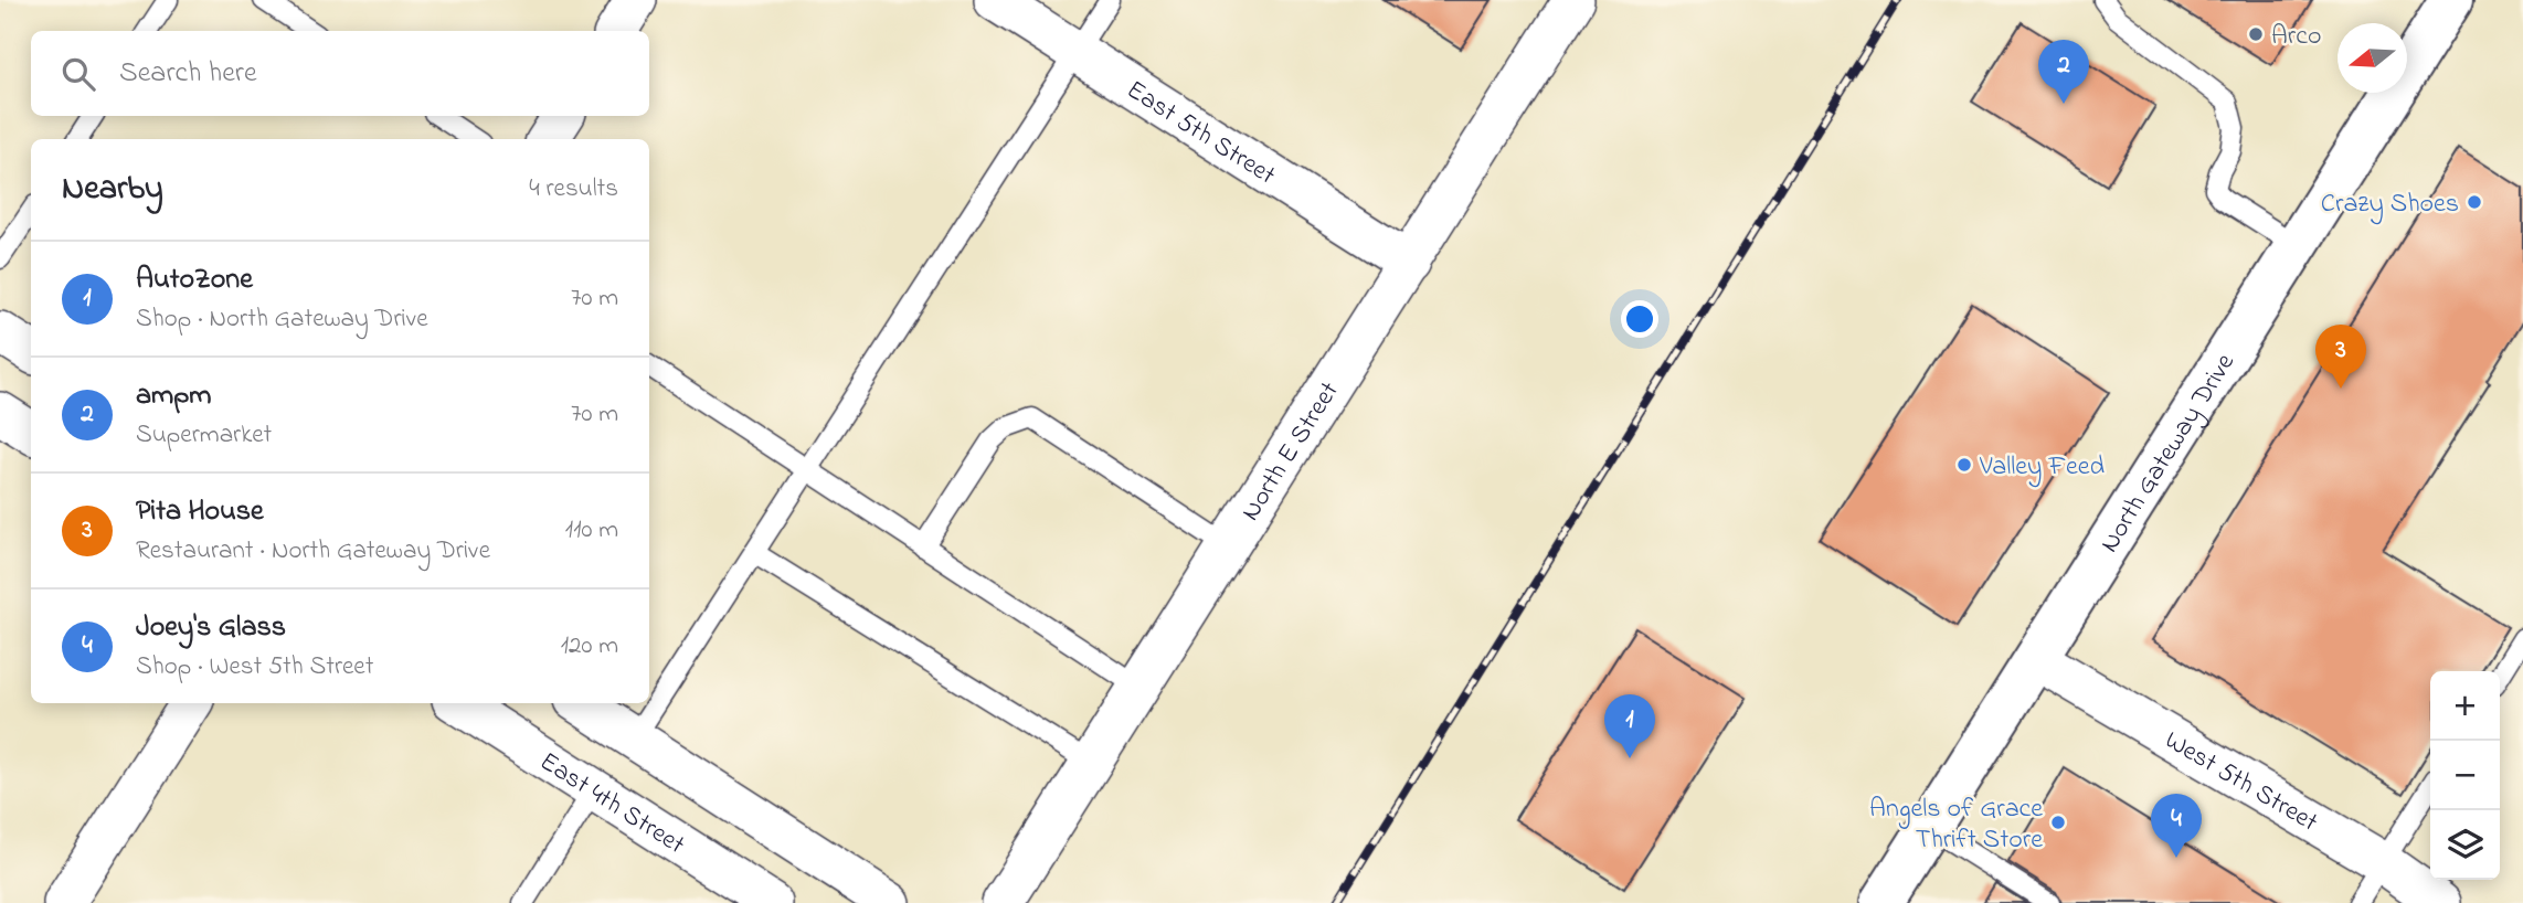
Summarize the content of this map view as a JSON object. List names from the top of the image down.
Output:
{
  "streets": {
    "main road": ["North Gateway Drive"],
    "street": [
      "East 5th Street",
      "North E Street",
      "West 5th Street",
      "East 4th Street"
    ]
  },
  "crossings": [
    ["East 5th Street", "North E Street"],
    ["North Gateway Drive", "West 5th Street"]
  ],
  "places": [
    "Arco",
    "Crazy Shoes",
    "Valley Feed",
    "Angels of Grace Thrift Store"
  ],
  "north": "left",
  "page": {
    "search": "Search here",
    "pins": [
      "2",
      "3",
      "1",
      "4"
    ],
    "heading": ["Nearby", "4 results"],
    "list": [
      {
        "mark": "1",
        "name": "AutoZone",
        "note": "Shop · North Gateway Drive",
        "value": "70 m"
      },
      {
        "mark": "2",
        "name": "ampm",
        "note": "Supermarket",
        "value": "70 m"
      },
      {
        "mark": "3",
        "name": "Pita House",
        "note": "Restaurant · North Gateway Drive",
        "value": "110 m"
      },
      {
        "mark": "4",
        "name": "Joey's Glass",
        "note": "Shop · West 5th Street",
        "value": "120 m"
      }
    ],
    "map_buttons": ["+", "−"]
  }
}
